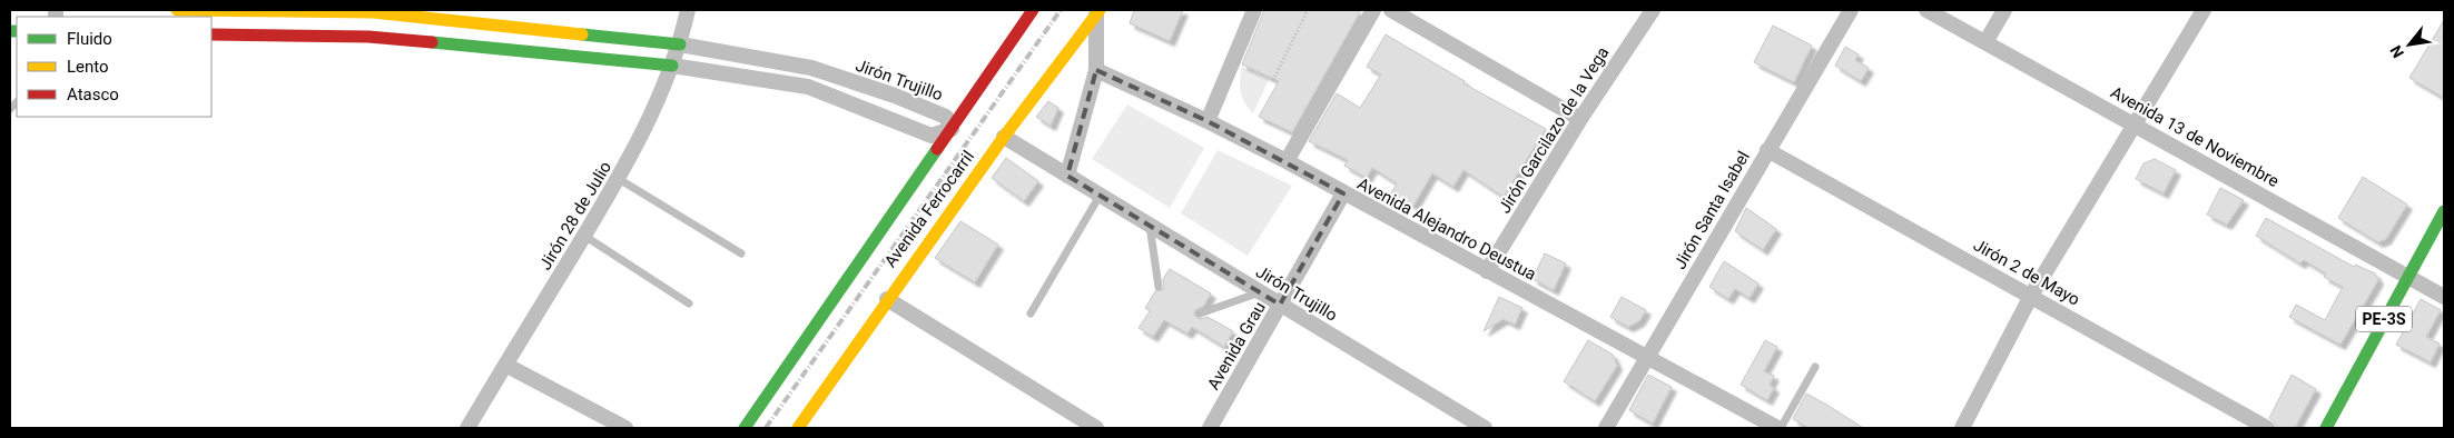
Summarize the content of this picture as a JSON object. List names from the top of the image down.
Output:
{
  "streets": {
    "main road": ["Jirón Trujillo", "Avenida Ferrocarril", "PE-3S"],
    "street": [
      "Jirón Garcilazo de la Vega",
      "Avenida 13 de Noviembre",
      "Jirón Santa Isabel",
      "Jirón 28 de Julio",
      "Avenida Alejandro Deustua",
      "Jirón 2 de Mayo",
      "Avenida Grau"
    ]
  },
  "crossings": [
    ["Jirón Trujillo", "Avenida Ferrocarril"],
    ["Jirón Trujillo", "Jirón 28 de Julio"],
    ["Jirón Trujillo", "Avenida Grau"],
    ["Jirón Garcilazo de la Vega", "Avenida Alejandro Deustua"],
    ["Avenida 13 de Noviembre", "PE-3S"],
    ["Avenida Ferrocarril", "Avenida Alejandro Deustua"],
    ["Jirón Santa Isabel", "Avenida Alejandro Deustua"],
    ["Jirón Santa Isabel", "Jirón 2 de Mayo"],
    ["Avenida Alejandro Deustua", "Avenida Grau"]
  ],
  "legend": ["Fluido", "Lento", "Atasco"],
  "north": "bottom left"
}
